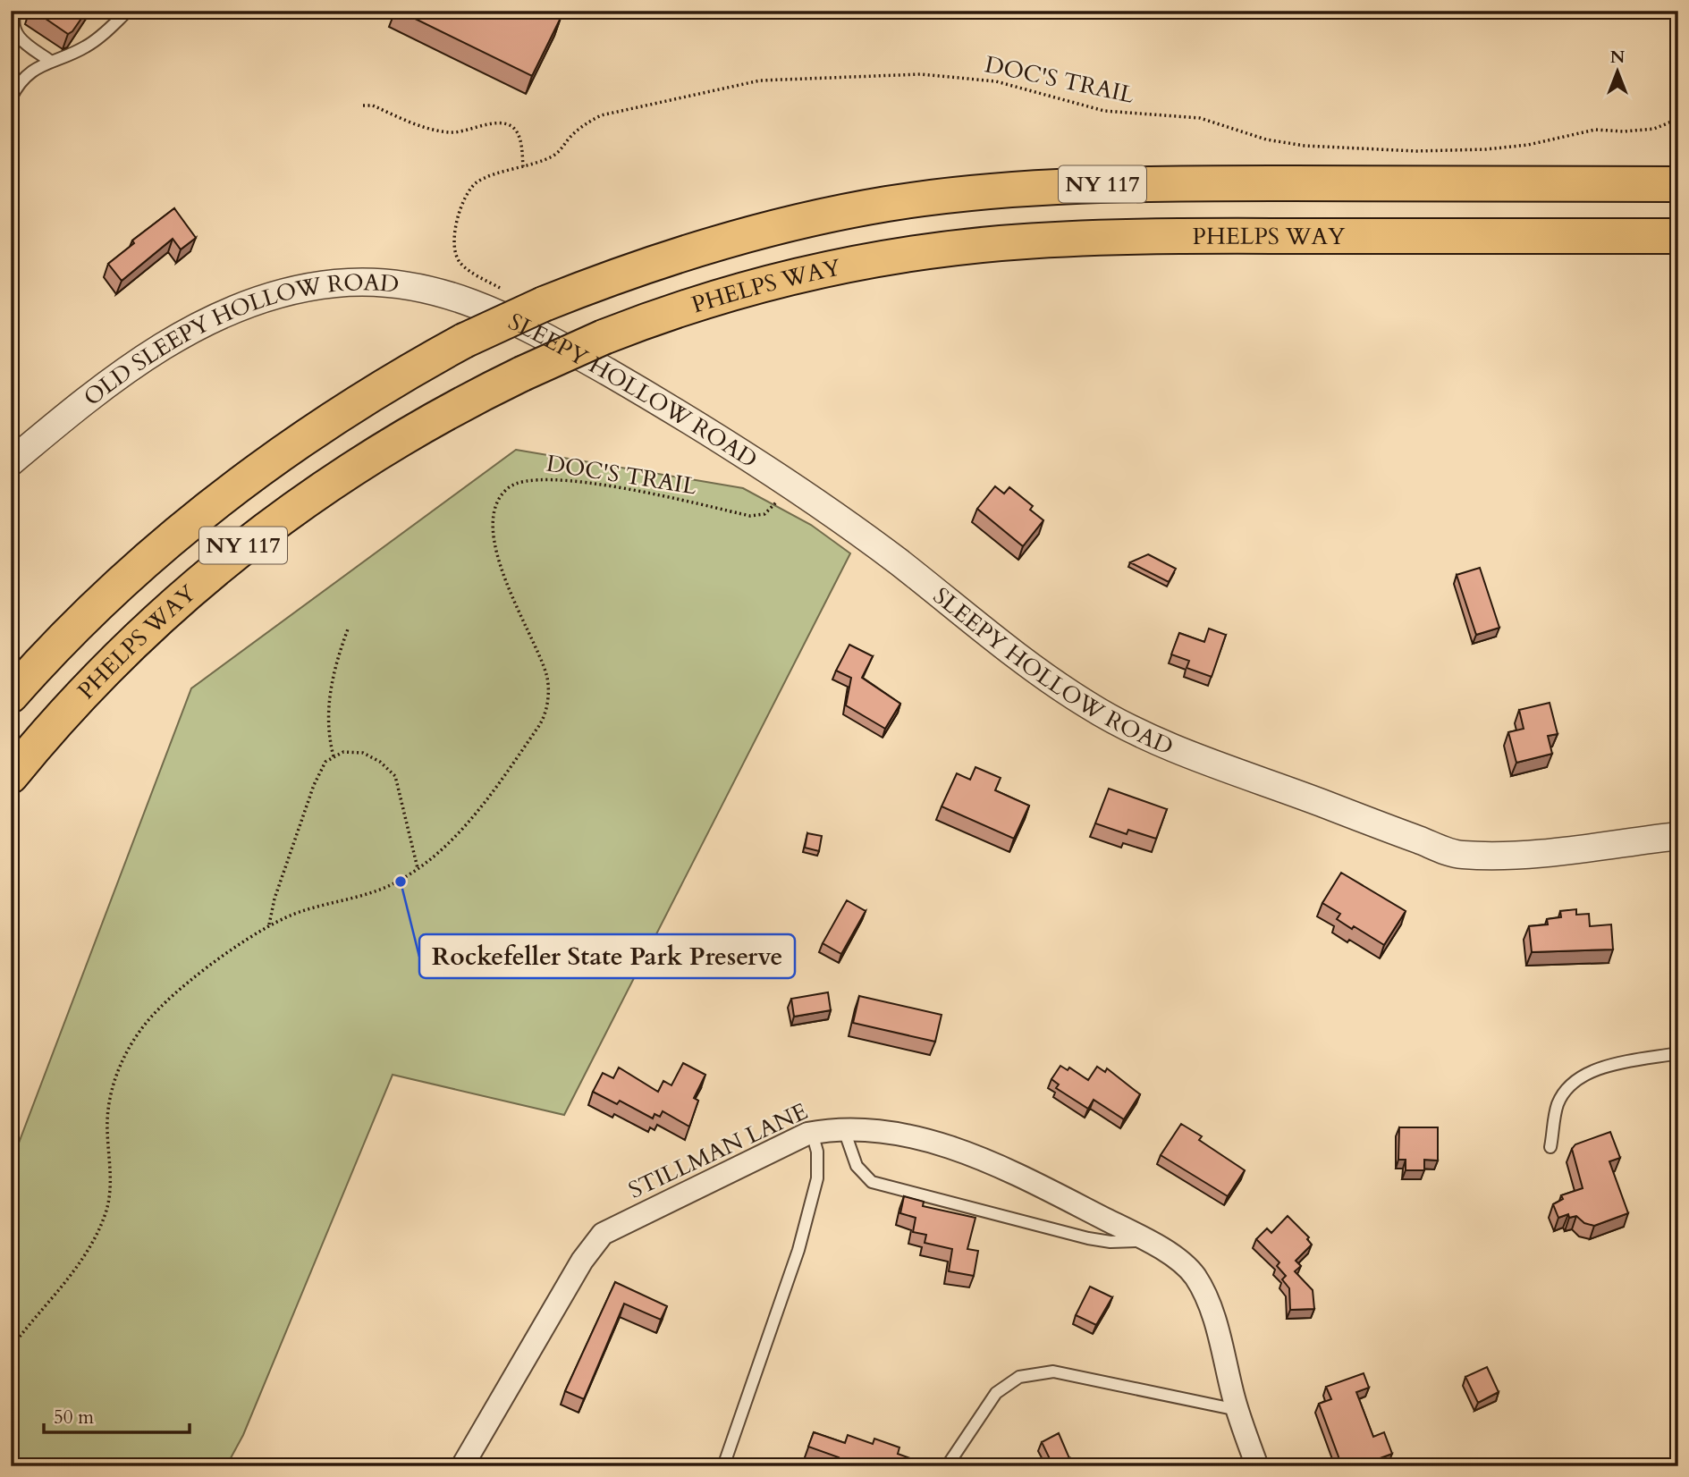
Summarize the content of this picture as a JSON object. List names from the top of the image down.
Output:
{
  "streets": {
    "main road": ["NY 117", "PHELPS WAY"],
    "street": ["OLD SLEEPY HOLLOW ROAD", "SLEEPY HOLLOW ROAD", "STILLMAN LANE"],
    "path": ["DOC'S TRAIL"]
  },
  "crossings": [
    ["OLD SLEEPY HOLLOW ROAD", "SLEEPY HOLLOW ROAD"]
  ],
  "places": ["Rockefeller State Park Preserve"],
  "scale_bar": "50 m",
  "north": "top"
}
